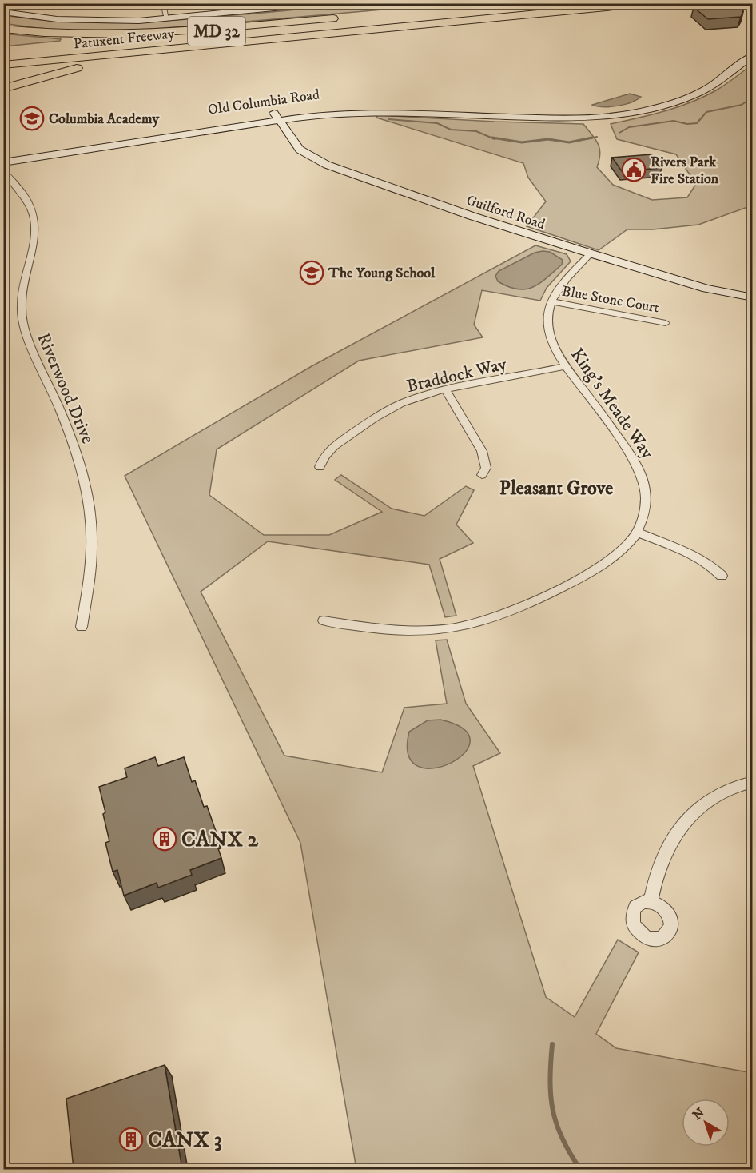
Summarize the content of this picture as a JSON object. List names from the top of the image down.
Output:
{
  "streets": {
    "highway": ["MD 32", "Patuxent Freeway"],
    "street": [
      "Old Columbia Road",
      "Guilford Road",
      "Blue Stone Court",
      "Braddock Way",
      "Riverwood Drive",
      "King's Meade Way"
    ]
  },
  "crossings": [
    ["Old Columbia Road", "Guilford Road"],
    ["Guilford Road", "King's Meade Way"],
    ["Blue Stone Court", "King's Meade Way"],
    ["Braddock Way", "King's Meade Way"]
  ],
  "districts": ["Pleasant Grove"],
  "places": {
    "school or university": ["Columbia Academy", "The Young School"],
    "public building": ["Rivers Park Fire Station"],
    "building": ["CANX 2", "CANX 3"]
  },
  "north": "top left"
}
